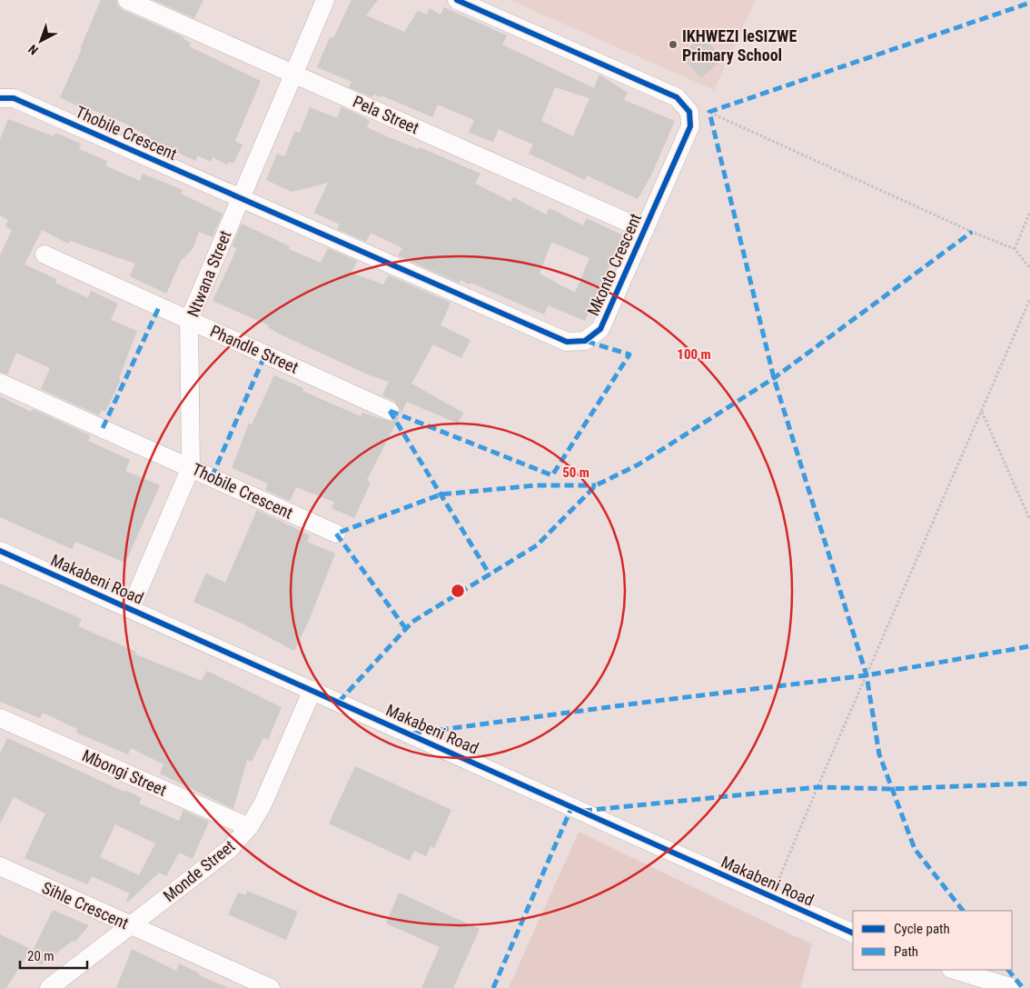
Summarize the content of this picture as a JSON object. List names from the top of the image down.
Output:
{
  "streets": {
    "street": [
      "Pela Street",
      "Thobile Crescent",
      "Mkonto Crescent",
      "Ntwana Street",
      "Phandle Street",
      "Makabeni Road",
      "Mbongi Street",
      "Monde Street",
      "Sihle Crescent"
    ]
  },
  "crossings": [
    ["Pela Street", "Mkonto Crescent"],
    ["Pela Street", "Ntwana Street"],
    ["Thobile Crescent", "Mkonto Crescent"],
    ["Thobile Crescent", "Ntwana Street"],
    ["Mkonto Crescent", "Ntwana Street"],
    ["Ntwana Street", "Phandle Street"],
    ["Ntwana Street", "Makabeni Road"],
    ["Makabeni Road", "Monde Street"],
    ["Mbongi Street", "Monde Street"],
    ["Monde Street", "Sihle Crescent"]
  ],
  "places": ["IKHWEZI leSIZWE Primary School"],
  "legend": ["Cycle path", "Path"],
  "scale_bar": "20 m",
  "north": "bottom left",
  "rings": ["100 m", "50 m"]
}
